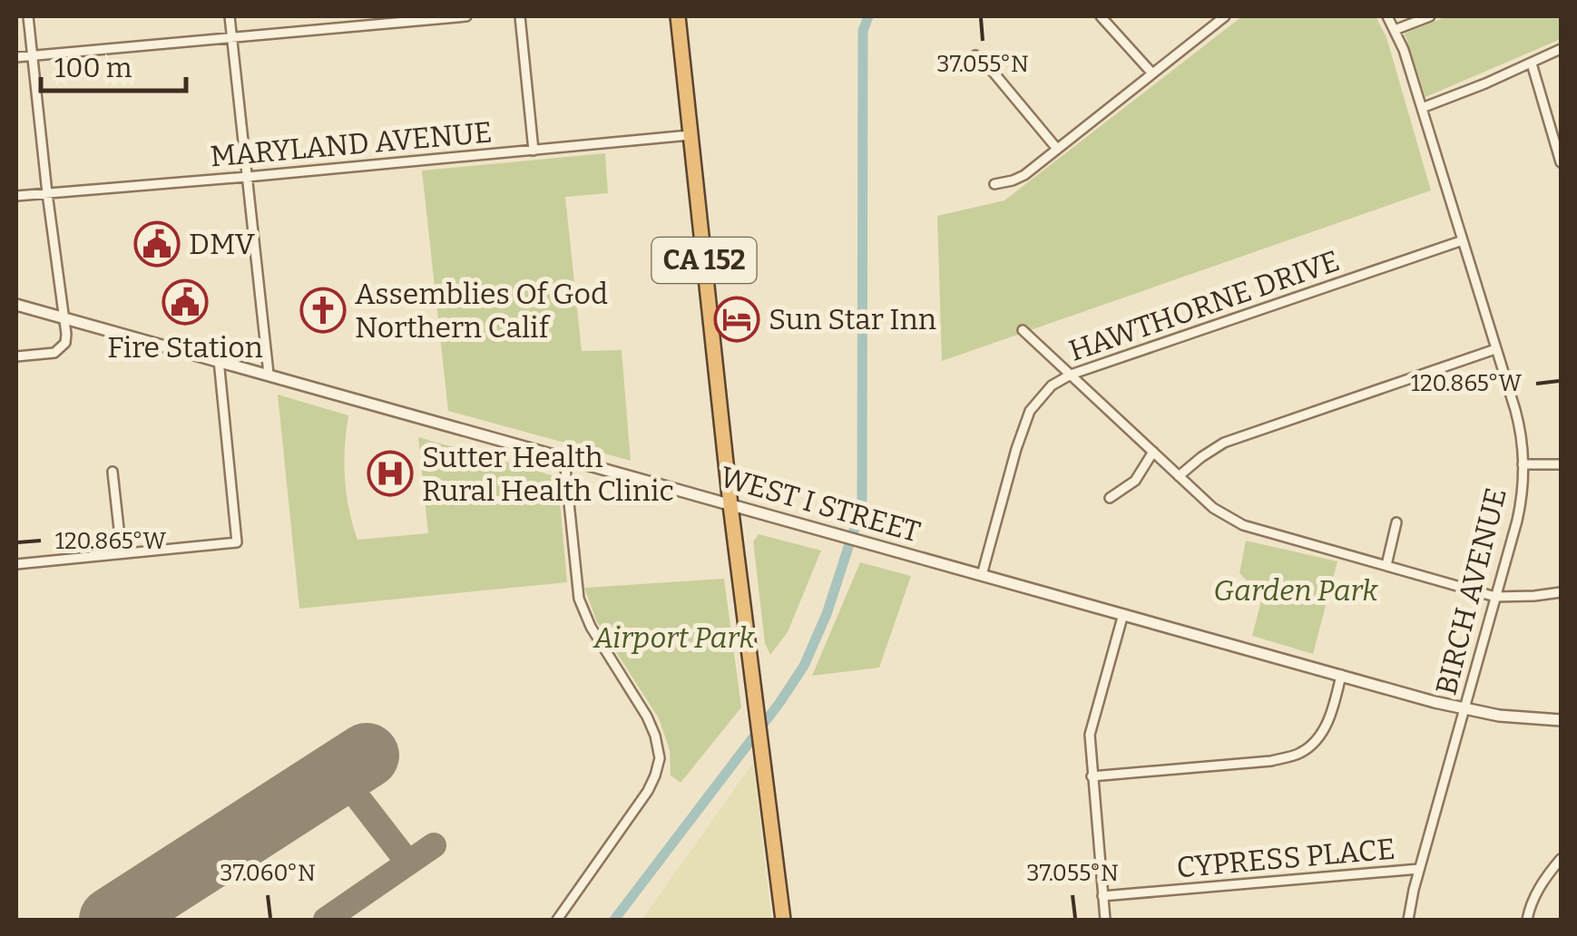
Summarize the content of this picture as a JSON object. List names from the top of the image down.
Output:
{
  "streets": {
    "highway": ["CA 152"],
    "street": [
      "MARYLAND AVENUE",
      "HAWTHORNE DRIVE",
      "WEST I STREET",
      "BIRCH AVENUE",
      "CYPRESS PLACE"
    ]
  },
  "crossings": [
    ["MARYLAND AVENUE", "CA 152"],
    ["CA 152", "WEST I STREET"],
    ["HAWTHORNE DRIVE", "WEST I STREET"],
    ["HAWTHORNE DRIVE", "BIRCH AVENUE"],
    ["WEST I STREET", "BIRCH AVENUE"],
    ["BIRCH AVENUE", "CYPRESS PLACE"]
  ],
  "parks": ["Garden Park", "Airport Park"],
  "places": {
    "public building": ["DMV", "Fire Station"],
    "church": ["Assemblies Of God Northern Calif"],
    "hotel": ["Sun Star Inn"],
    "hospital": ["Sutter Health Rural Health Clinic"]
  },
  "scale_bar": "100 m",
  "coordinates": ["37.055°N", "120.865°W", "37.060°N"]
}
